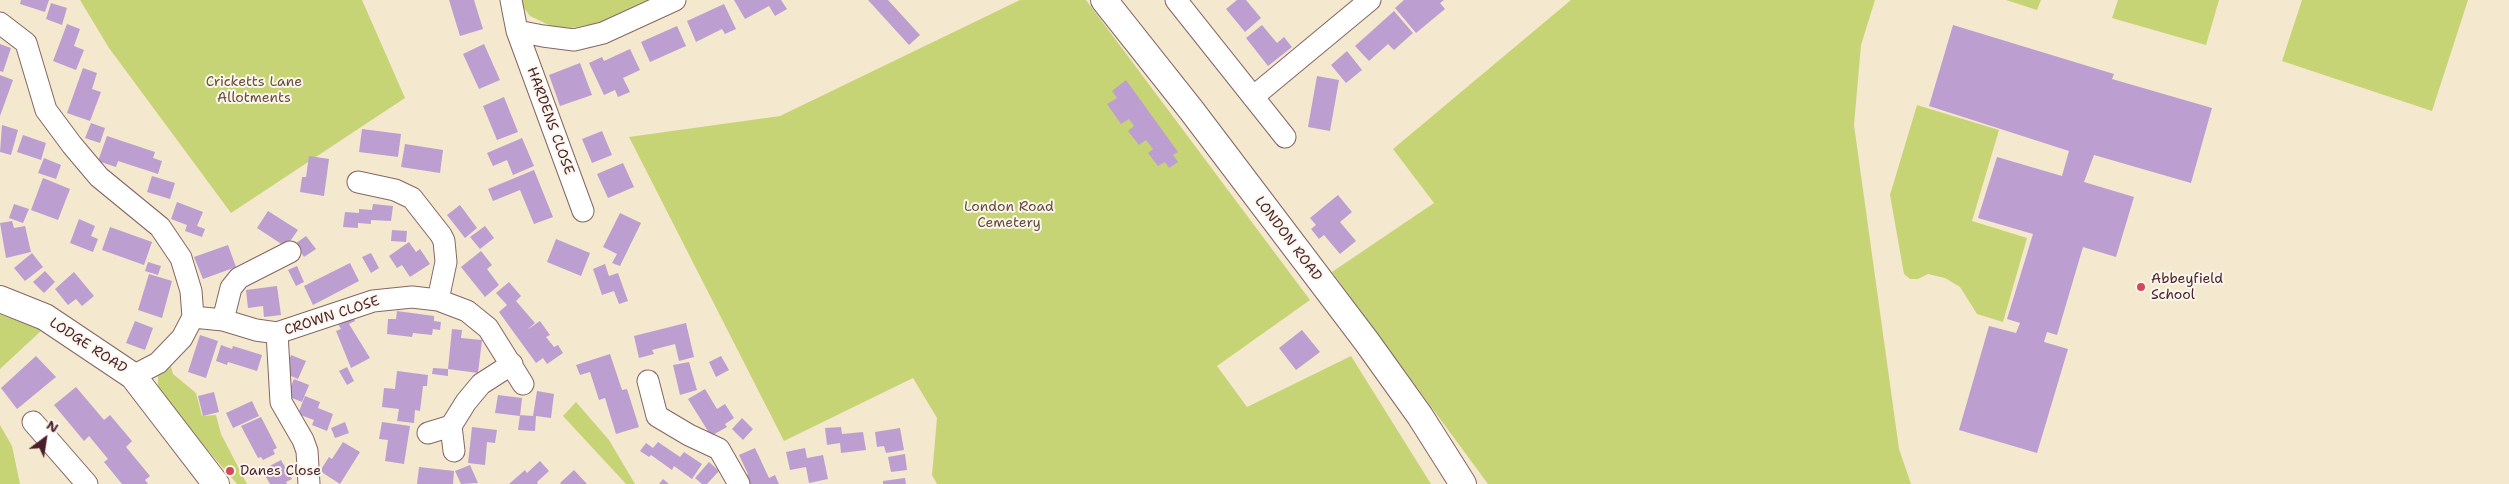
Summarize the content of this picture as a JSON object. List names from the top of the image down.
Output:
{
  "streets": {
    "street": [
      "HARDENS CLOSE",
      "LONDON ROAD",
      "CROWN CLOSE",
      "LODGE ROAD"
    ]
  },
  "parks": ["Cricketts Lane Allotments", "London Road Cemetery"],
  "places": ["Abbeyfield School", "Danes Close"],
  "north": "top right"
}
